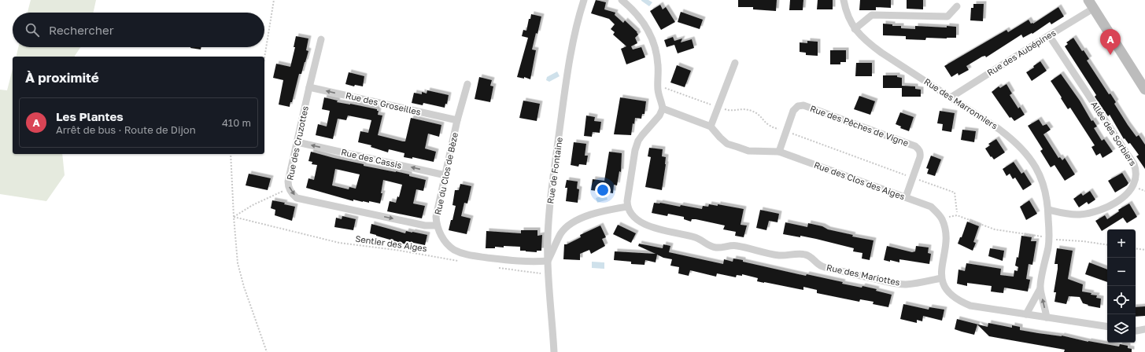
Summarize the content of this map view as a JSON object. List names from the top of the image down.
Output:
{
  "streets": {
    "street": [
      "Rue des Aubépines",
      "Rue des Groseilles",
      "Rue des Marronniers",
      "Rue des Pêches de Vigne",
      "Allée des Sorbiers",
      "Rue des Cruzottes",
      "Rue des Cassis",
      "Rue de Fontaine",
      "Rue du Clos de Bèze",
      "Rue des Clos des Aiges",
      "Rue des Mariottes"
    ],
    "path": ["Sentier des Aiges"]
  },
  "crossings": [
    ["Rue des Aubépines", "Rue des Marronniers"],
    ["Rue des Aubépines", "Allée des Sorbiers"],
    ["Rue des Groseilles", "Rue des Cruzottes"],
    ["Rue des Groseilles", "Rue du Clos de Bèze"],
    ["Rue des Marronniers", "Allée des Sorbiers"],
    ["Rue des Pêches de Vigne", "Rue des Clos des Aiges"],
    ["Rue des Cruzottes", "Rue des Cassis"],
    ["Rue des Cruzottes", "Rue du Clos de Bèze"],
    ["Rue des Cassis", "Rue du Clos de Bèze"],
    ["Rue de Fontaine", "Rue du Clos de Bèze"],
    ["Rue des Clos des Aiges", "Rue des Mariottes"]
  ],
  "one_way": ["Rue des Groseilles", "Rue des Cruzottes", "Rue des Cassis"],
  "page": {
    "search": "Rechercher",
    "pins": "A",
    "heading": "À proximité",
    "list": [
      {
        "mark": "A",
        "name": "Les Plantes",
        "note": "Arrêt de bus · Route de Dijon",
        "value": "410 m"
      }
    ],
    "map_buttons": ["+", "−"]
  }
}
